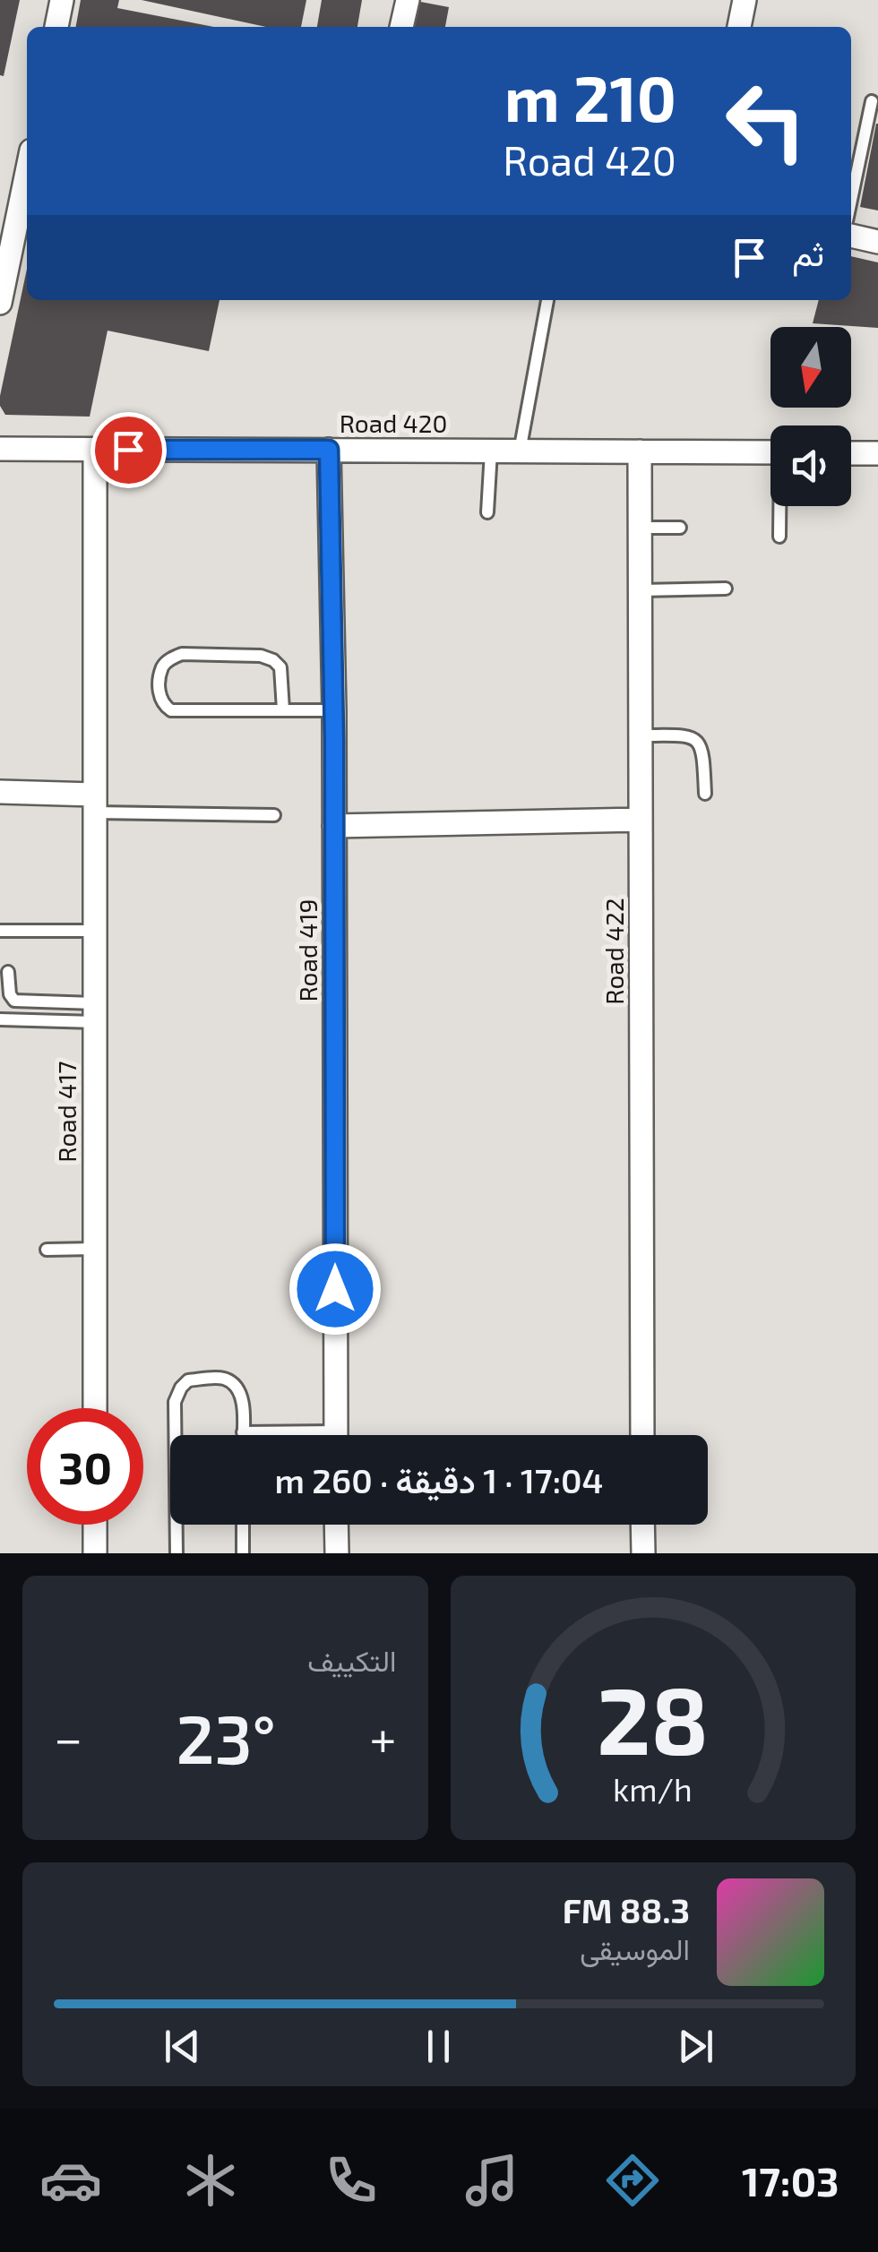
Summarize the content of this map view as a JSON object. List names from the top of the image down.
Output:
{
  "streets": {
    "street": [
      "Road 420",
      "Road 419",
      "Road 422",
      "Road 417"
    ]
  },
  "crossings": [
    ["Road 420", "Road 419"],
    ["Road 420", "Road 422"],
    ["Road 420", "Road 417"]
  ],
  "north": "bottom",
  "page": {
    "turn": ["210 m", "Road 420"],
    "then": "ثم",
    "limit": "30",
    "trip": "17:04 · 1 دقيقة · 260 m",
    "tile": "التكييف",
    "heat": ["−", "23°", "+"],
    "song": ["88.3 FM", "الموسيقى"],
    "tabs": "17:03",
    "gauge": ["28", "km/h"]
  }
}
